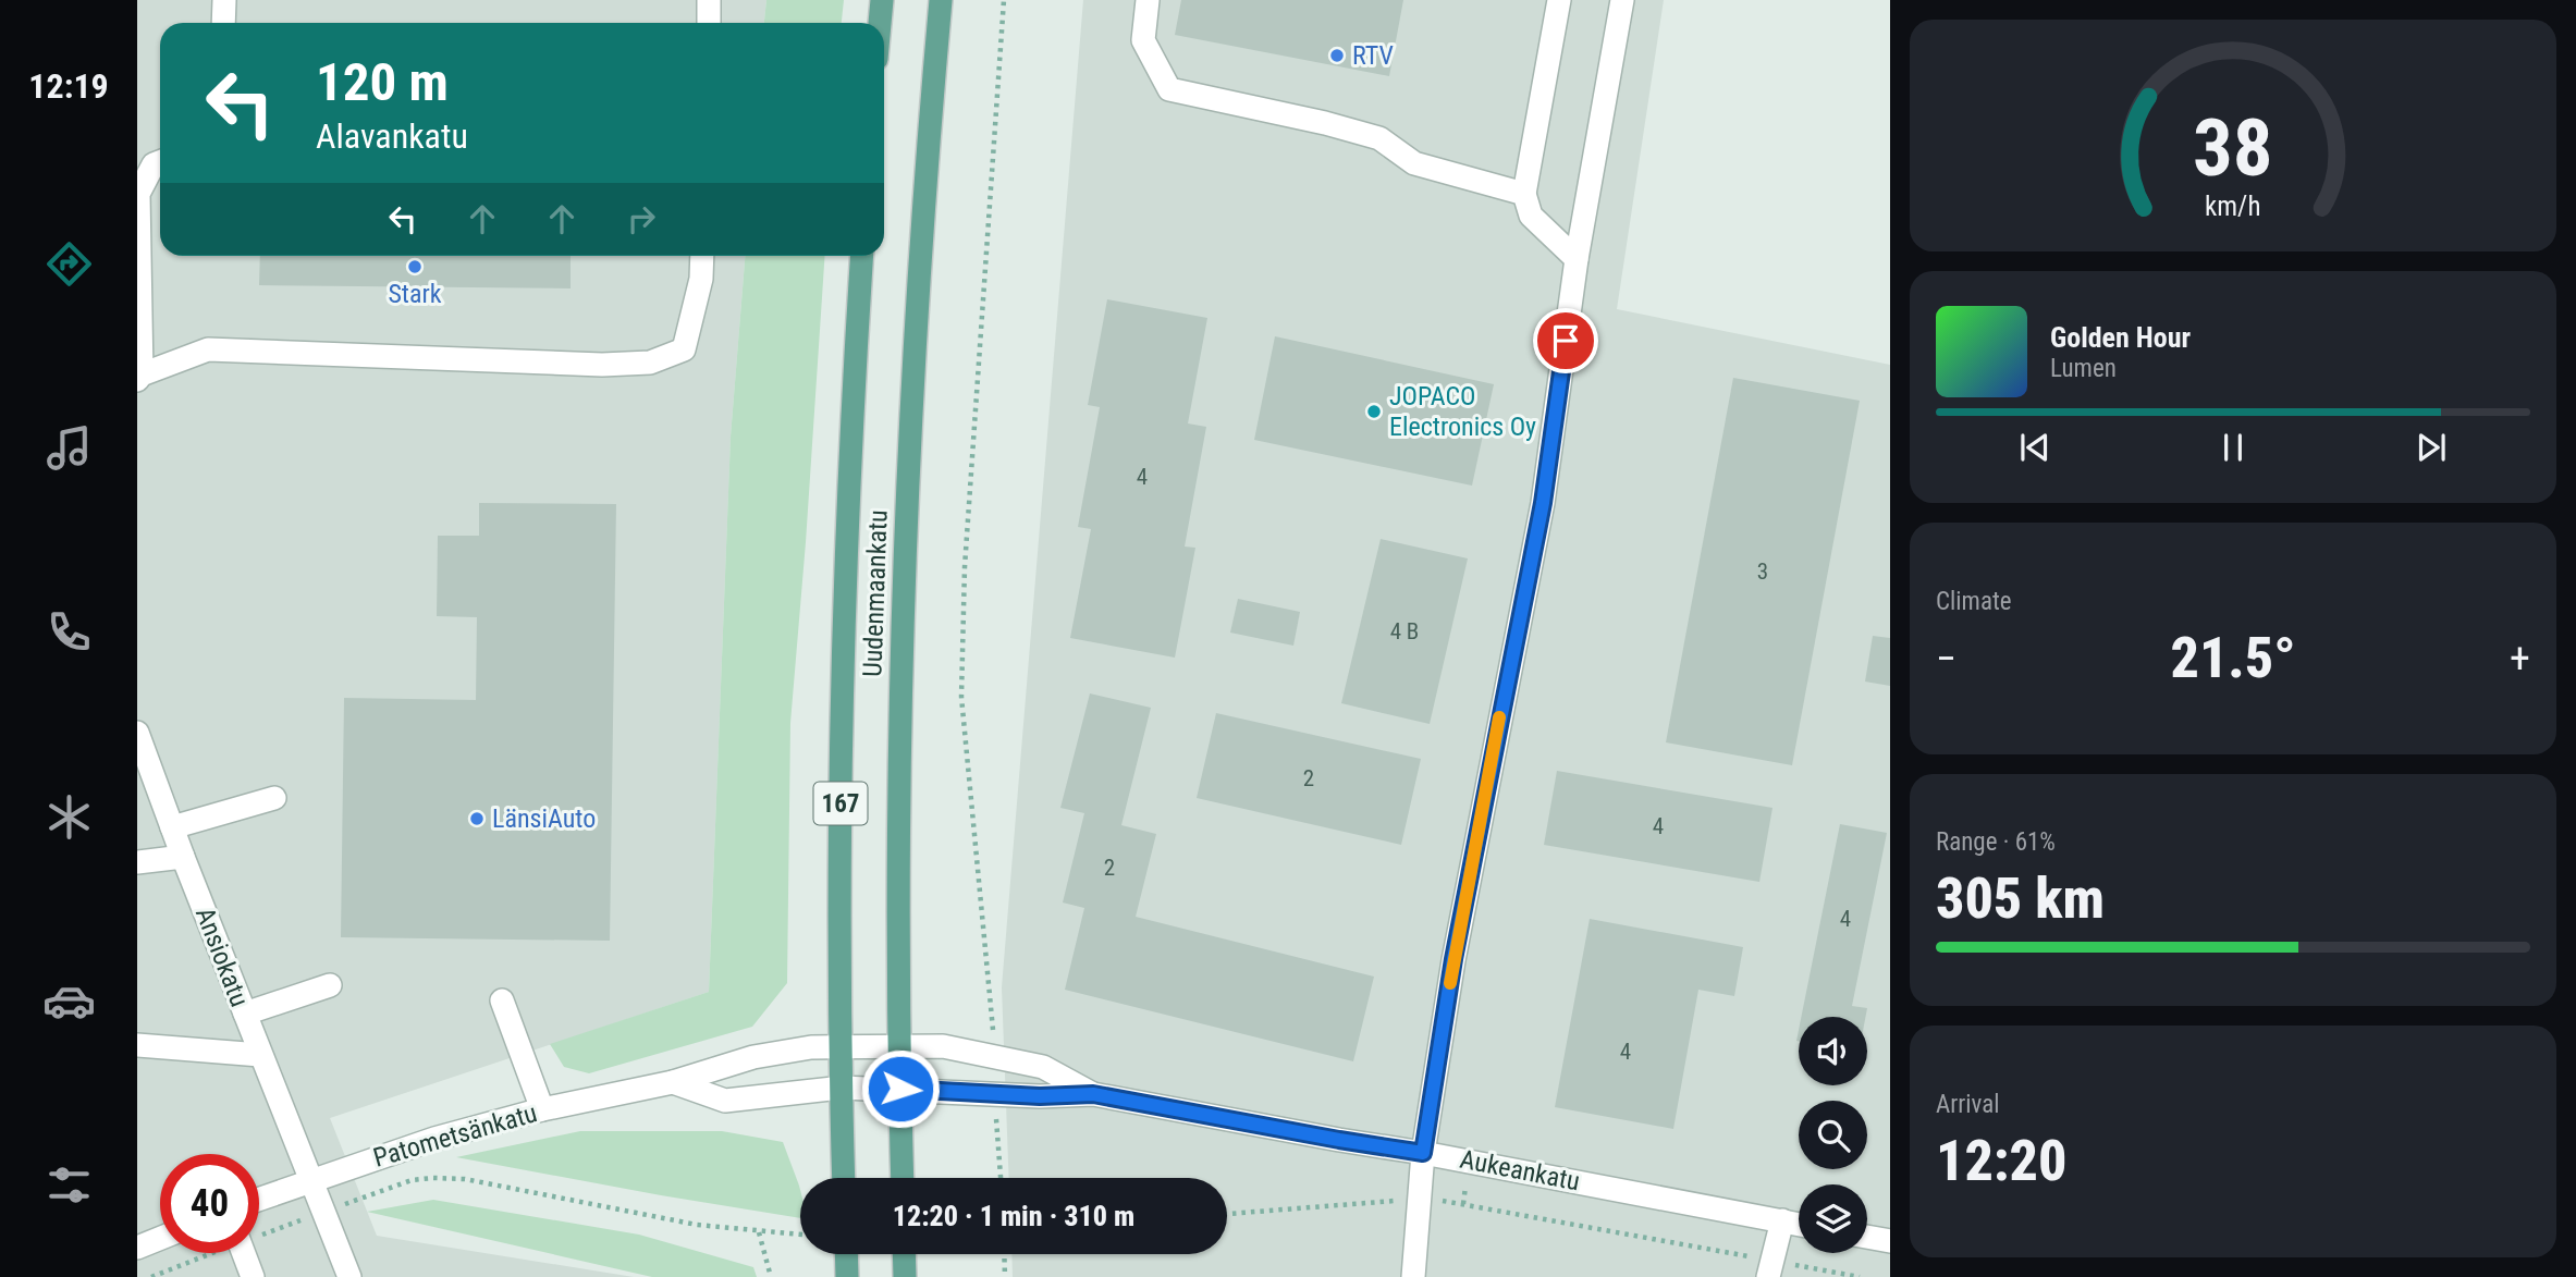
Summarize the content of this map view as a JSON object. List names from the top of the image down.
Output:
{
  "streets": {
    "main road": ["Uudenmaankatu", "167"],
    "street": ["Ansiokatu", "Patometsänkatu", "Aukeankatu"]
  },
  "crossings": [
    ["Uudenmaankatu", "Patometsänkatu"],
    ["Uudenmaankatu", "Aukeankatu"],
    ["Ansiokatu", "Patometsänkatu"],
    ["Patometsänkatu", "Aukeankatu"]
  ],
  "places": [
    "RTV",
    "Stark",
    "JOPACO Electronics Oy",
    "LänsiAuto"
  ],
  "house_numbers": [
    "4",
    "3",
    "4 B",
    "2",
    "4",
    "2",
    "4",
    "4"
  ],
  "page": {
    "tabs": "12:19",
    "turn": ["120 m", "Alavankatu"],
    "song": ["Golden Hour", "Lumen"],
    "tile": [
      "Climate",
      ["Range · 61%", "305 km"],
      ["Arrival", "12:20"]
    ],
    "heat": ["−", "21.5°", "+"],
    "limit": "40",
    "trip": "12:20 · 1 min · 310 m",
    "gauge": ["38", "km/h"]
  }
}
